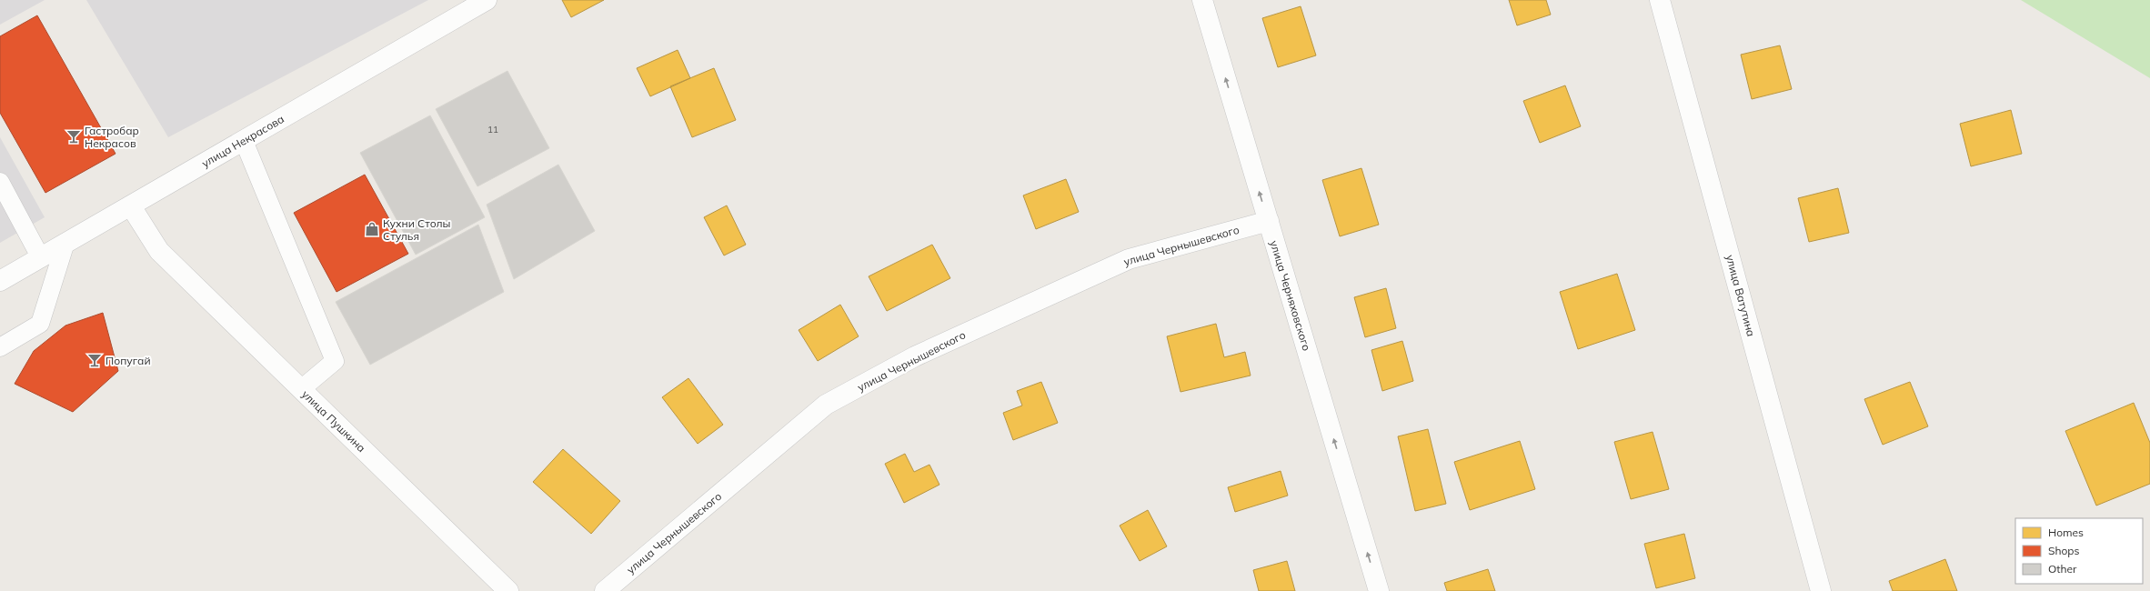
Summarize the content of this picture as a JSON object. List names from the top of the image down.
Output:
{
  "streets": {
    "street": [
      "улица Некрасова",
      "улица Чернышевского",
      "улица Черняховского",
      "улица Ватутина",
      "улица Пушкина"
    ]
  },
  "crossings": [
    ["улица Некрасова", "улица Пушкина"],
    ["улица Чернышевского", "улица Черняховского"]
  ],
  "one_way": ["улица Черняховского"],
  "places": {
    "bar": ["Гастробар Некрасов", "Попугай"],
    "shop": ["Кухни Столы Стулья"]
  },
  "house_numbers": ["11"],
  "legend": ["Homes", "Shops", "Other"]
}
